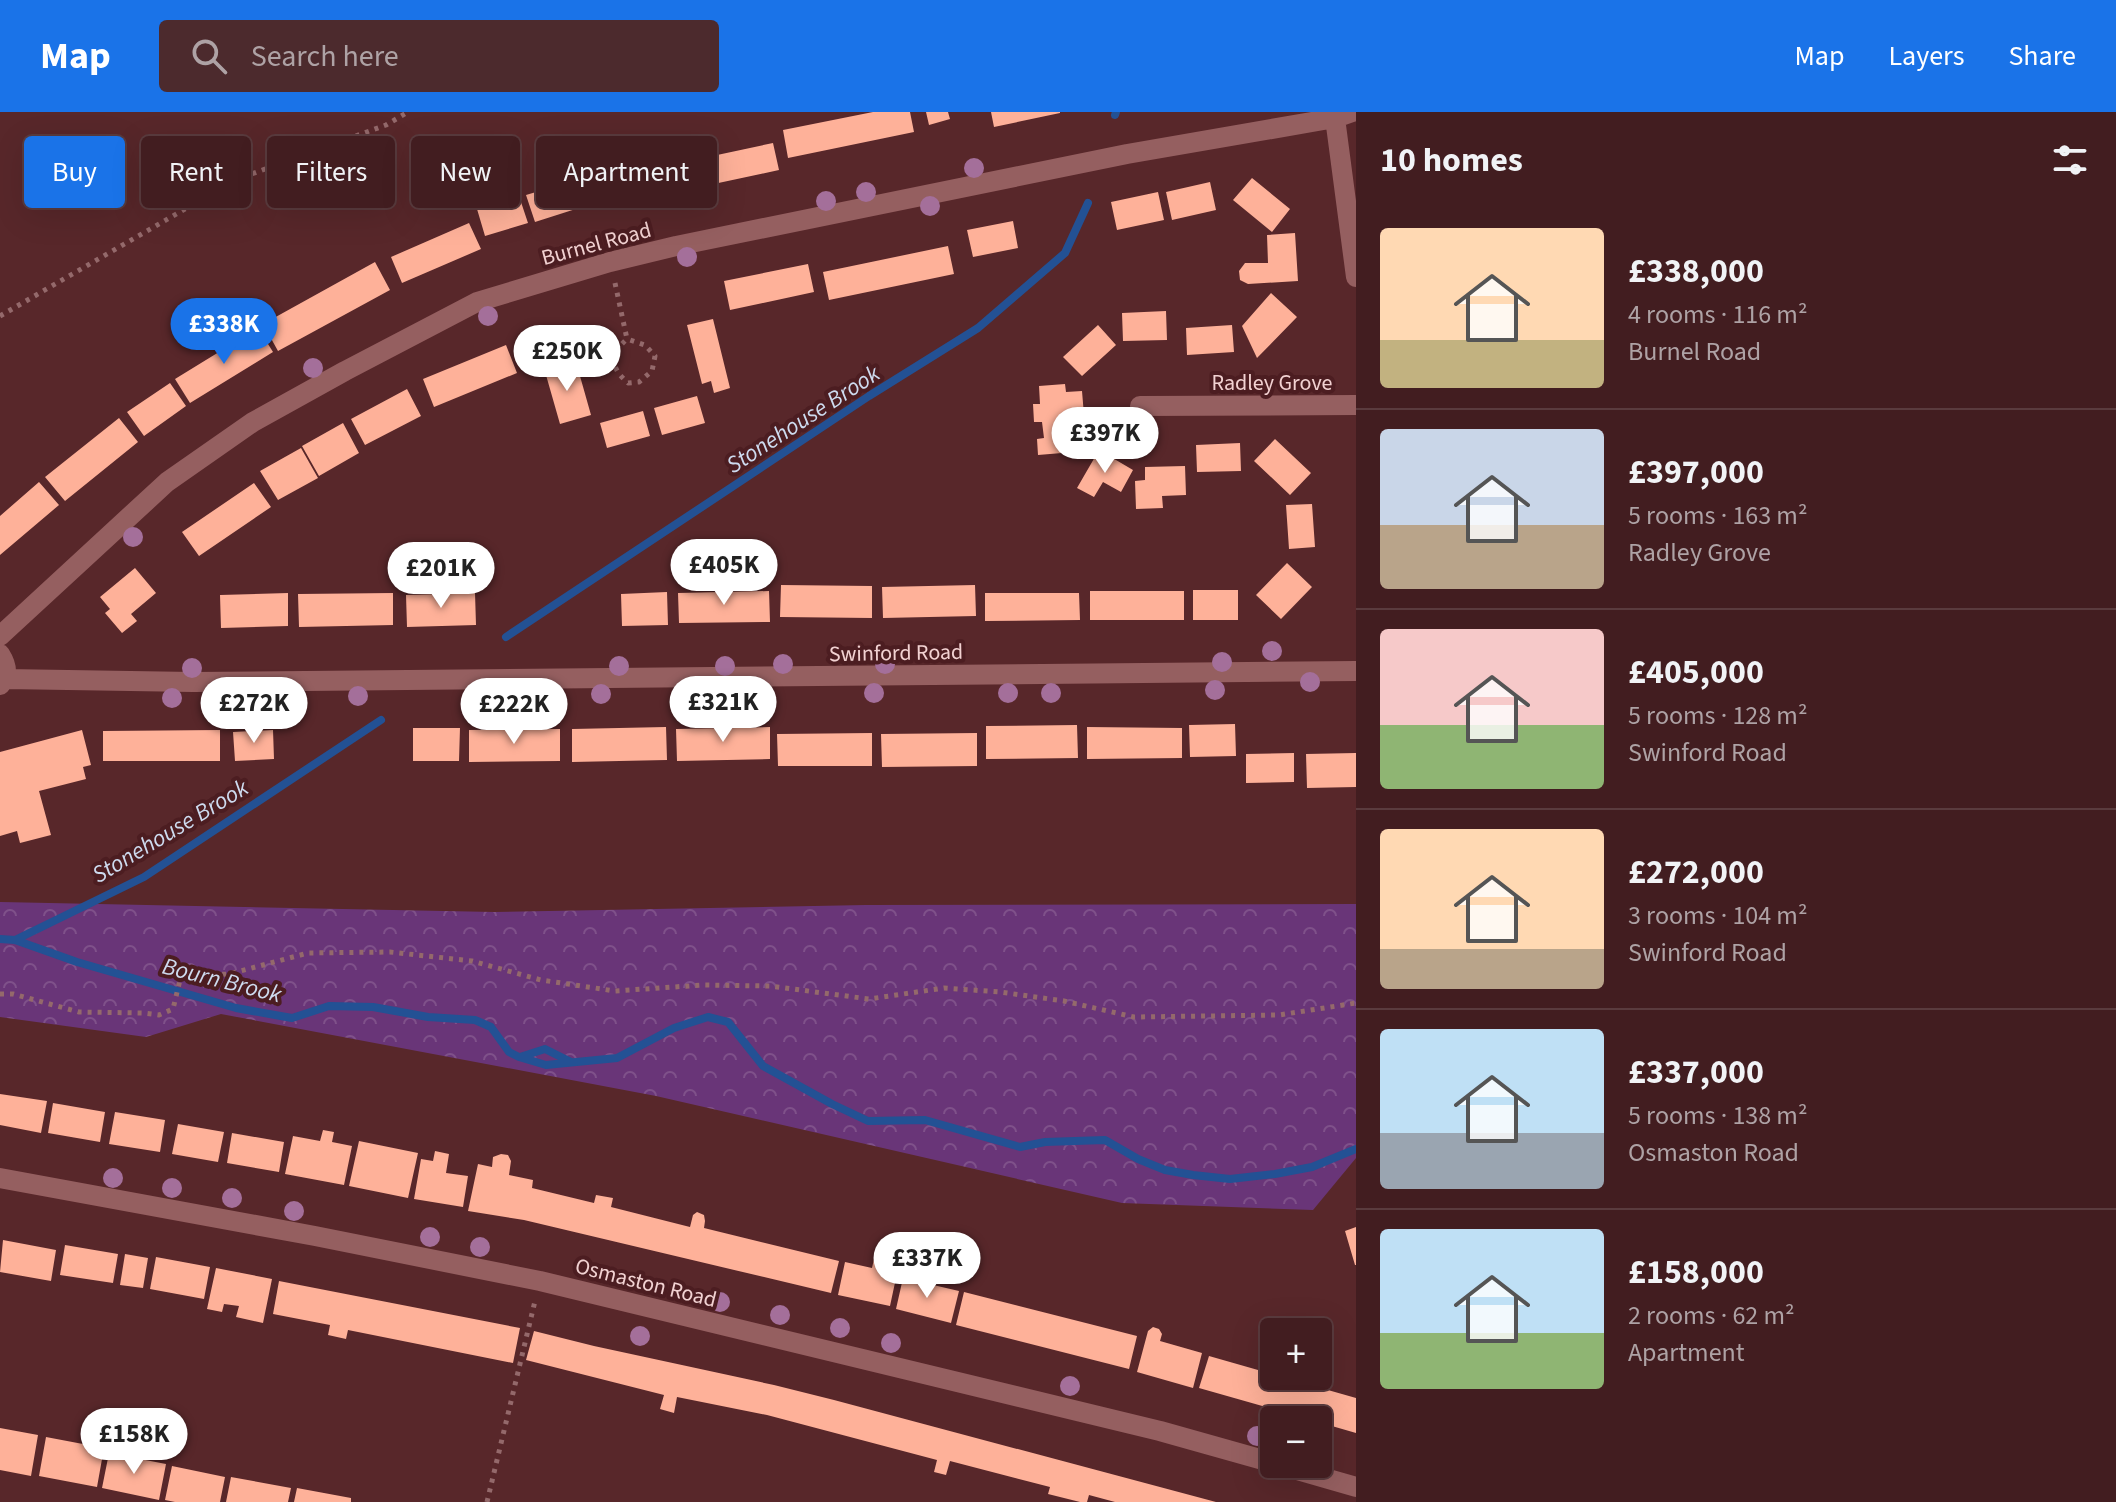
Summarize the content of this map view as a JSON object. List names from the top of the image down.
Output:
{
  "streets": {
    "street": [
      "Burnel Road",
      "Radley Grove",
      "Swinford Road",
      "Osmaston Road"
    ]
  },
  "water": ["Stonehouse Brook", "Bourn Brook"],
  "page": {
    "header": "Map",
    "search": "Search here",
    "nav": ["Map", "Layers", "Share"],
    "heading": "10 homes",
    "chip": [
      "Buy",
      "Rent",
      "Filters",
      "New",
      "Apartment"
    ],
    "list": [
      {
        "name": "£338,000",
        "note": "4 rooms · 116 m² · Burnel Road"
      },
      {
        "name": "£397,000",
        "note": "5 rooms · 163 m² · Radley Grove"
      },
      {
        "name": "£405,000",
        "note": "5 rooms · 128 m² · Swinford Road"
      },
      {
        "name": "£272,000",
        "note": "3 rooms · 104 m² · Swinford Road"
      },
      {
        "name": "£337,000",
        "note": "5 rooms · 138 m² · Osmaston Road"
      },
      {
        "name": "£158,000",
        "note": "2 rooms · 62 m² · Apartment"
      }
    ],
    "price": [
      "£338K",
      "£250K",
      "£397K",
      "£405K",
      "£201K",
      "£321K",
      "£272K",
      "£222K",
      "£337K",
      "£158K"
    ],
    "map_buttons": ["+", "−"]
  }
}
